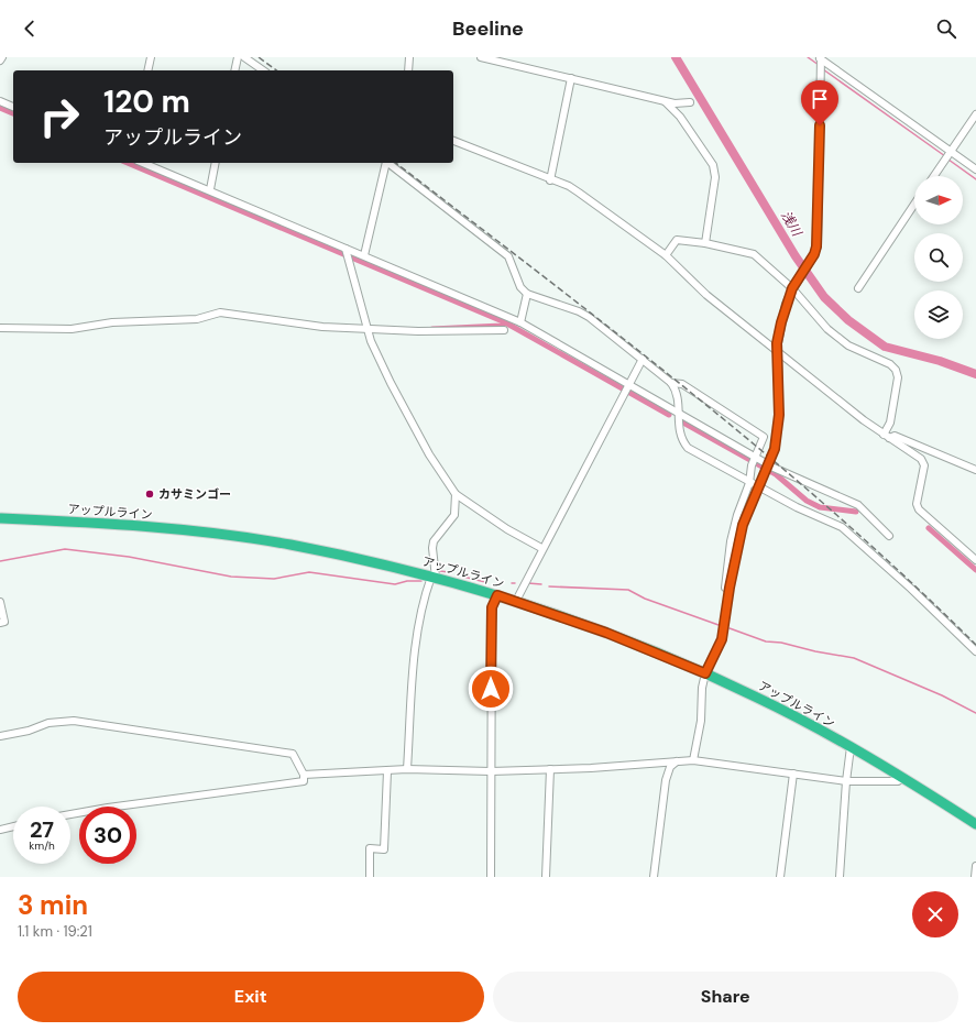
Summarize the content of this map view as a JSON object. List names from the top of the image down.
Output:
{
  "streets": {
    "highway": ["アップルライン"]
  },
  "water": ["浅川"],
  "places": ["カサミンゴー"],
  "north": "right",
  "page": {
    "header": "Beeline",
    "turn": ["120 m", "アップルライン"],
    "speed": "27 km/h",
    "limit": "30",
    "heading": ["3 min", "1.1 km · 19:21"],
    "buttons": ["Exit", "Share"]
  }
}
